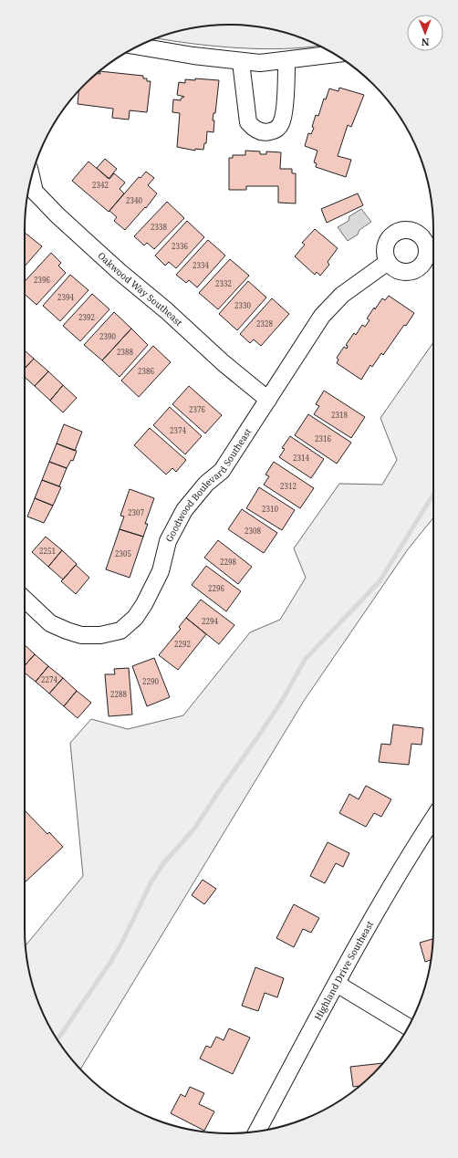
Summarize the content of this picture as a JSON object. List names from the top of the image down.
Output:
{
  "streets": {
    "street": ["Oakwood Way Southeast", "Goodwood Boulevard Southeast", "Highland Drive Southeast"]
  },
  "crossings": [
    ["Oakwood Way Southeast", "Goodwood Boulevard Southeast"]
  ],
  "house_numbers": [
    "2342",
    "2340",
    "2338",
    "2336",
    "2334",
    "2396",
    "2332",
    "2394",
    "2330",
    "2392",
    "2328",
    "2390",
    "2388",
    "2386",
    "2376",
    "2318",
    "2374",
    "2316",
    "2314",
    "2312",
    "2310",
    "2307",
    "2308",
    "2251",
    "2305",
    "2298",
    "2296",
    "2294",
    "2292",
    "2274",
    "2290",
    "2288"
  ],
  "north": "bottom"
}
